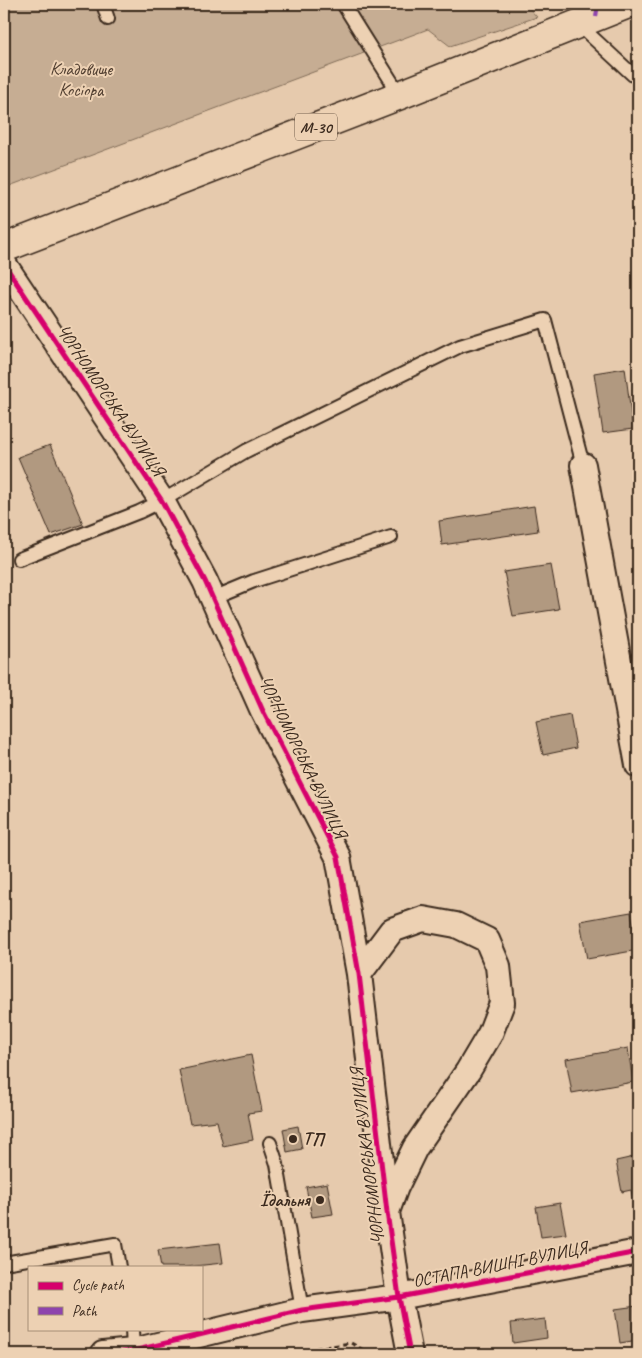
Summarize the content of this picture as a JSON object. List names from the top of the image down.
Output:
{
  "streets": {
    "highway": ["М-30"],
    "street": ["ЧОРНОМОРСЬКА ВУЛИЦЯ", "ОСТАПА ВИШНІ ВУЛИЦЯ"]
  },
  "crossings": [
    ["ЧОРНОМОРСЬКА ВУЛИЦЯ", "ОСТАПА ВИШНІ ВУЛИЦЯ"]
  ],
  "parks": ["Кладовище Косіора"],
  "places": ["ТП", "Їдальня"],
  "legend": ["Cycle path", "Path"]
}
